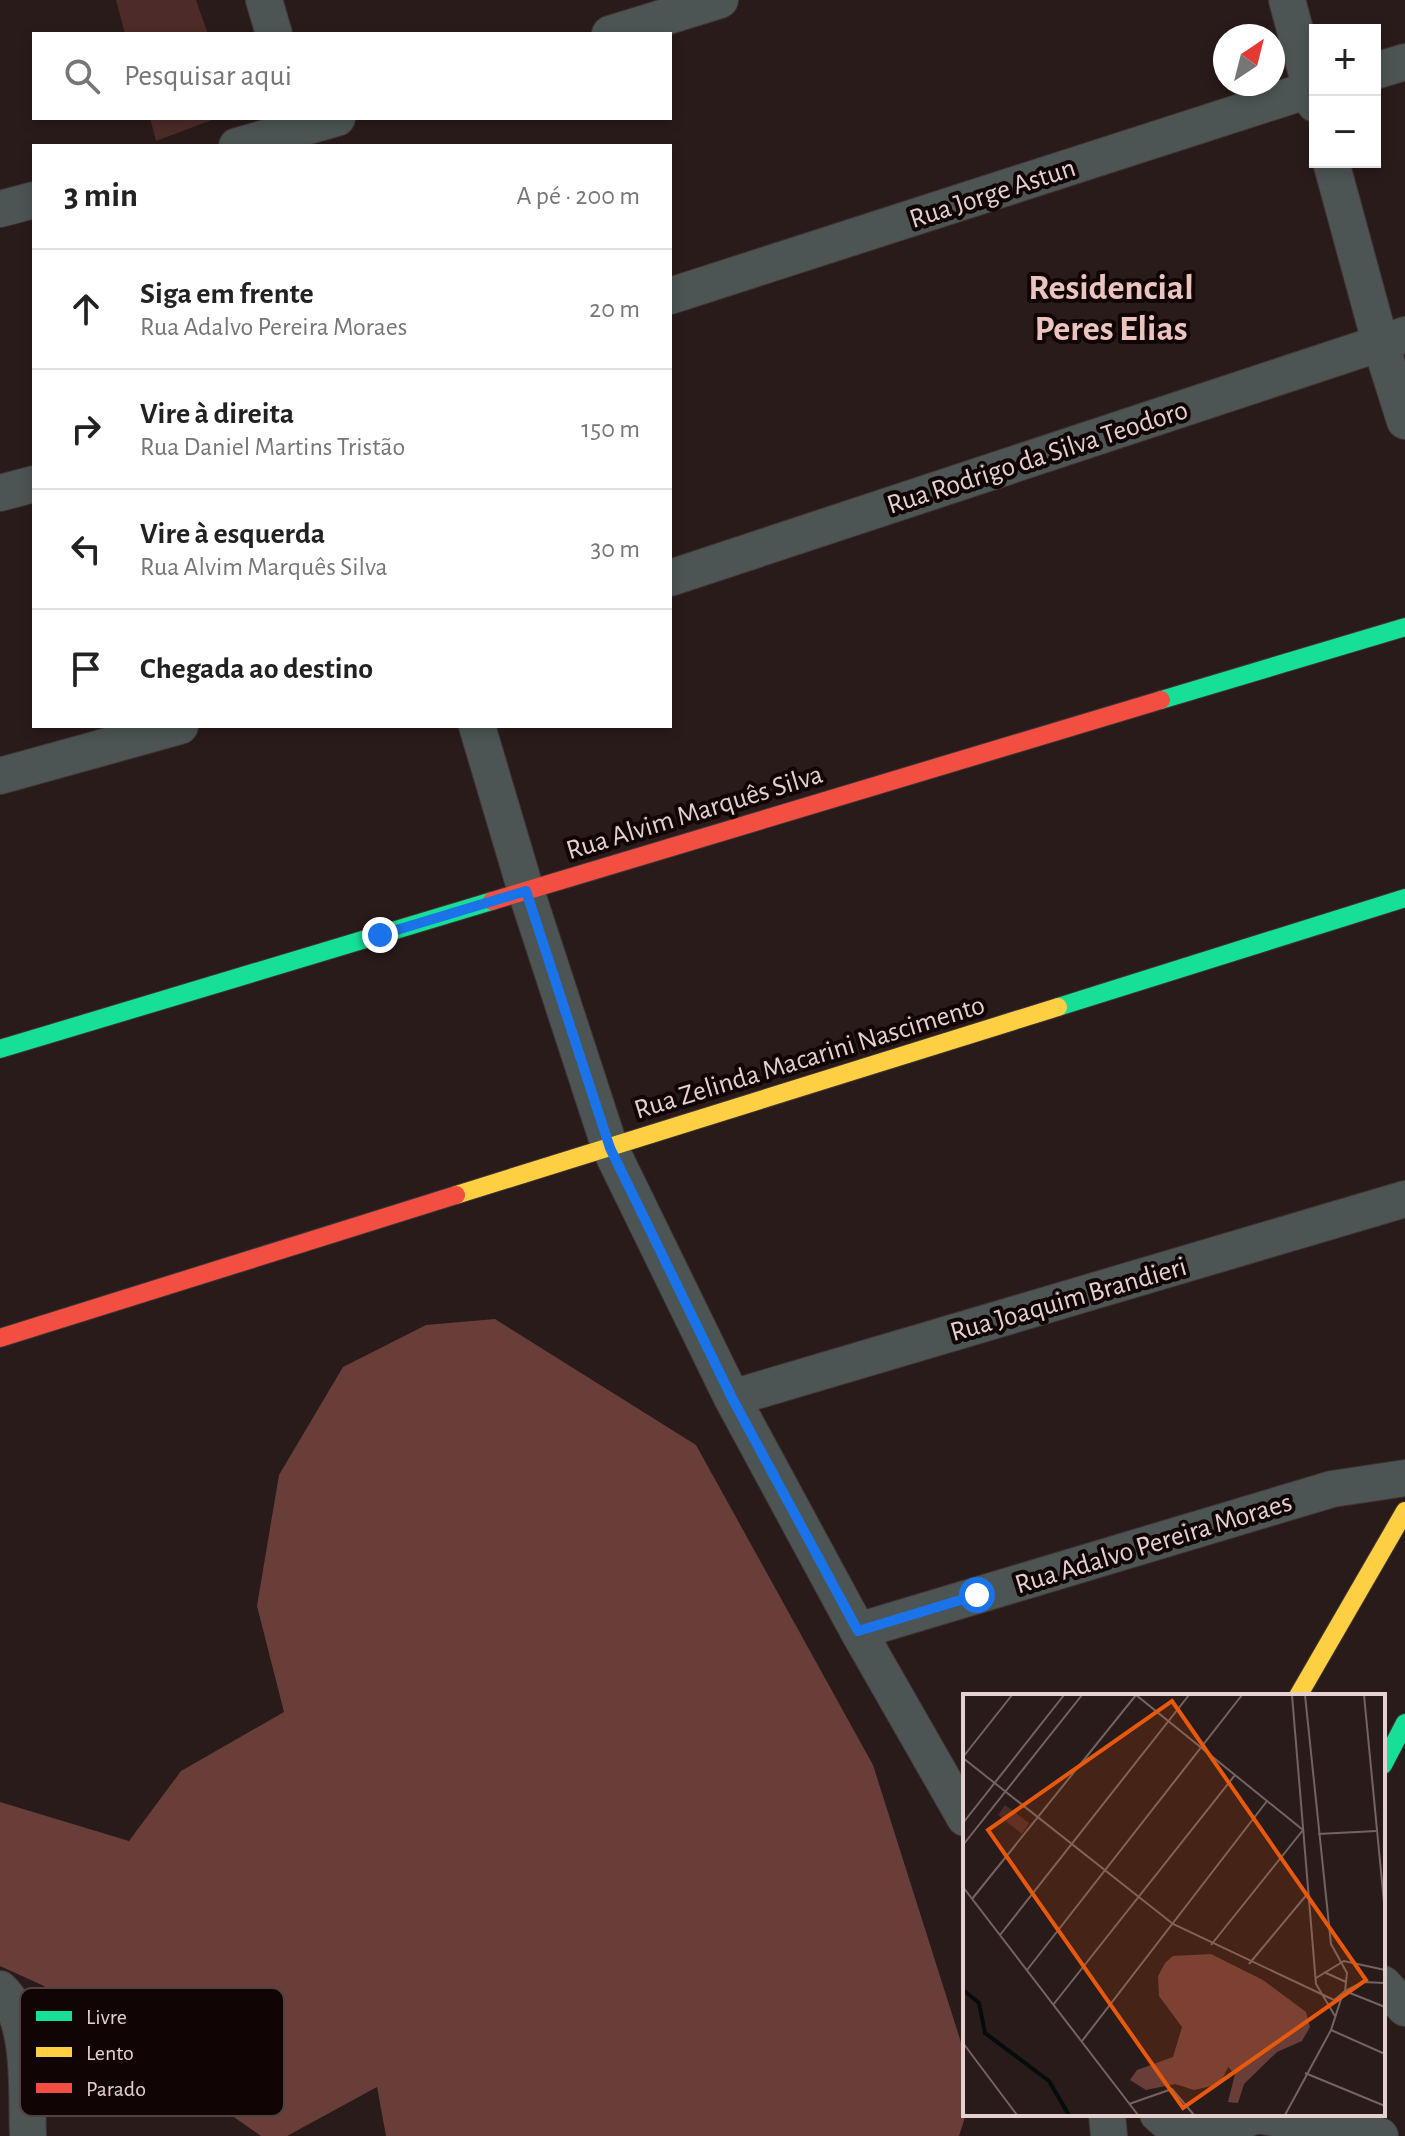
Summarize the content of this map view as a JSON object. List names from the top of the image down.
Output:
{
  "streets": {
    "street": [
      "Rua Jorge Astun",
      "Rua Rodrigo da Silva Teodoro",
      "Rua Alvim Marquês Silva",
      "Rua Zelinda Macarini Nascimento",
      "Rua Joaquim Brandieri",
      "Rua Adalvo Pereira Moraes"
    ]
  },
  "districts": ["Residencial Peres Elias"],
  "legend": ["Livre", "Lento", "Parado"],
  "north": "top right",
  "page": {
    "map_buttons": ["+", "−"],
    "search": "Pesquisar aqui",
    "heading": ["3 min", "A pé · 200 m"],
    "list": [
      ["Siga em frente", "Rua Adalvo Pereira Moraes", "20 m"],
      ["Vire à direita", "Rua Daniel Martins Tristão", "150 m"],
      ["Vire à esquerda", "Rua Alvim Marquês Silva", "30 m"],
      "Chegada ao destino"
    ]
  }
}
